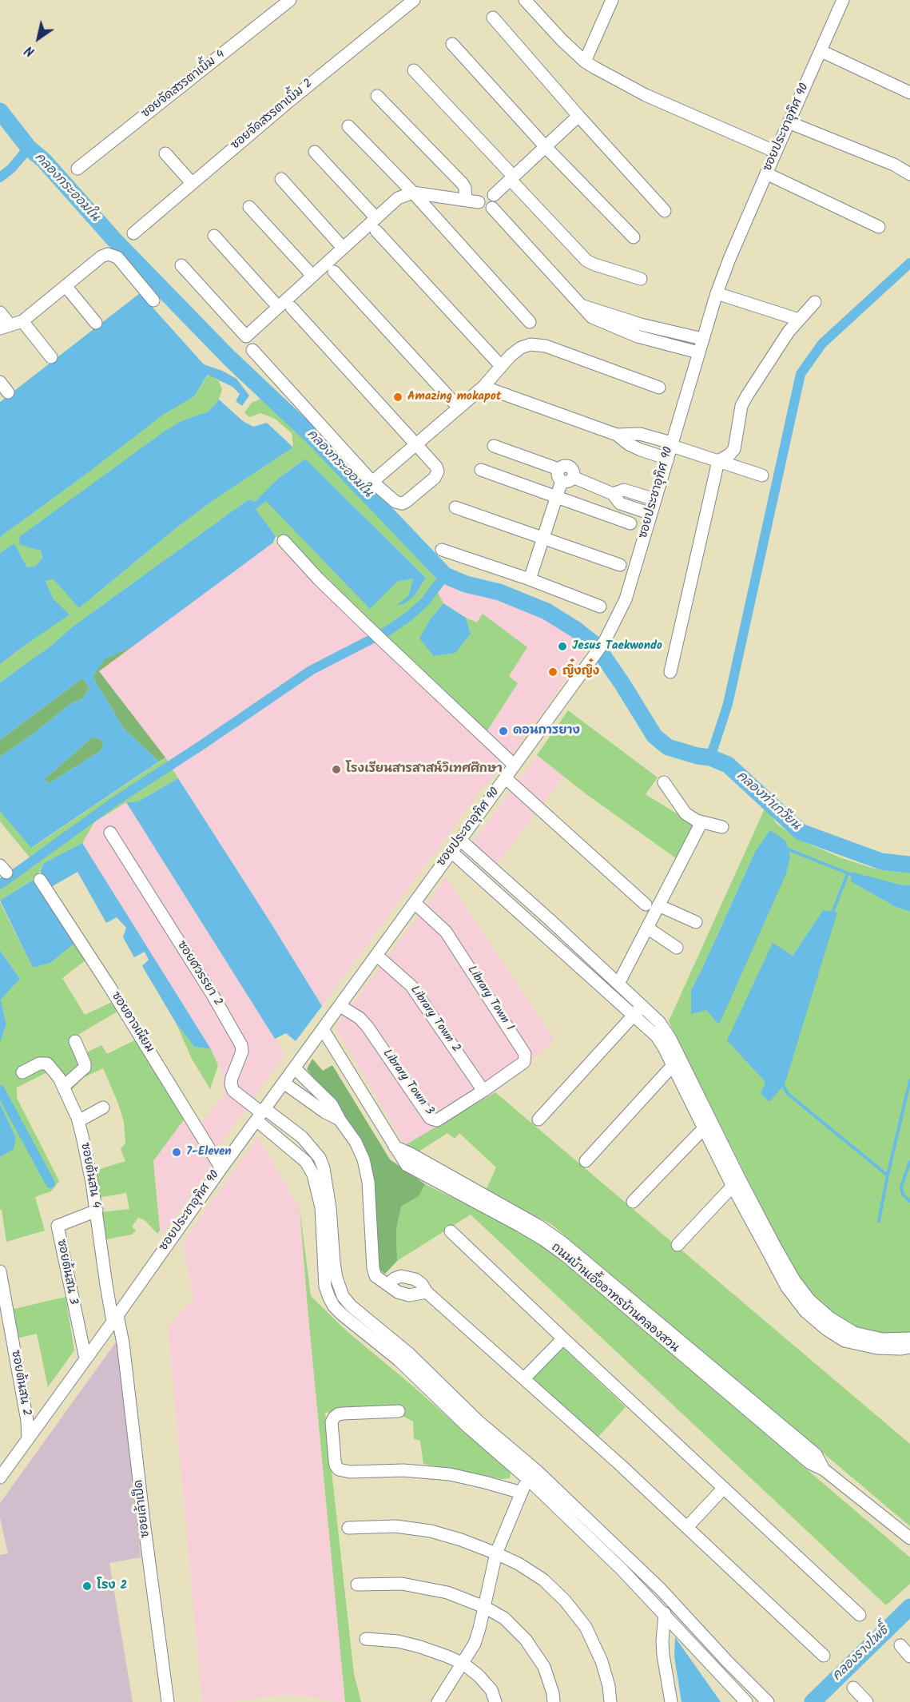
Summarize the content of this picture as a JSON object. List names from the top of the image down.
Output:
{
  "streets": {
    "street": [
      "ซอยจัดสรรตาเบิ้ม 4",
      "ซอยจัดสรรตาเบิ้ม 2",
      "ซอยประชาอุทิศ 90",
      "ซอยศวรรยา 2",
      "Library Town 1",
      "Library Town 2",
      "ซอยอาจเนียม",
      "Library Town 3",
      "ซอยต้นสน 4",
      "ซอยต้นสน 3",
      "ถนนบ้านเอื้ออาทรบ้านคลองสวน",
      "ซอยต้นสน 2",
      "ซอยเล้าเป็ด"
    ]
  },
  "crossings": [
    ["ซอยประชาอุทิศ 90", "ซอยศวรรยา 2"],
    ["ซอยประชาอุทิศ 90", "Library Town 1"],
    ["ซอยประชาอุทิศ 90", "Library Town 2"],
    ["ซอยประชาอุทิศ 90", "ซอยอาจเนียม"],
    ["ซอยประชาอุทิศ 90", "Library Town 3"],
    ["ซอยประชาอุทิศ 90", "ซอยต้นสน 4"],
    ["ซอยประชาอุทิศ 90", "ซอยต้นสน 3"],
    ["ซอยประชาอุทิศ 90", "ถนนบ้านเอื้ออาทรบ้านคลองสวน"],
    ["ซอยประชาอุทิศ 90", "ซอยต้นสน 2"],
    ["ซอยประชาอุทิศ 90", "ซอยเล้าเป็ด"],
    ["Library Town 1", "Library Town 2"],
    ["Library Town 1", "Library Town 3"],
    ["Library Town 2", "Library Town 3"],
    ["ซอยต้นสน 4", "ซอยต้นสน 3"],
    ["ซอยต้นสน 4", "ซอยเล้าเป็ด"]
  ],
  "water": ["คลองกระออมใน", "คลองท่าเกวียน", "คลองรางโพธิ์"],
  "places": [
    "Amazing mokapot",
    "Jesus Taekwondo",
    "ญิ๋งญิ๋ง",
    "ดอนการยาง",
    "โรงเรียนสารสาสน์วิเทศศึกษา",
    "7-Eleven",
    "โรง 2"
  ],
  "north": "bottom left"
}
